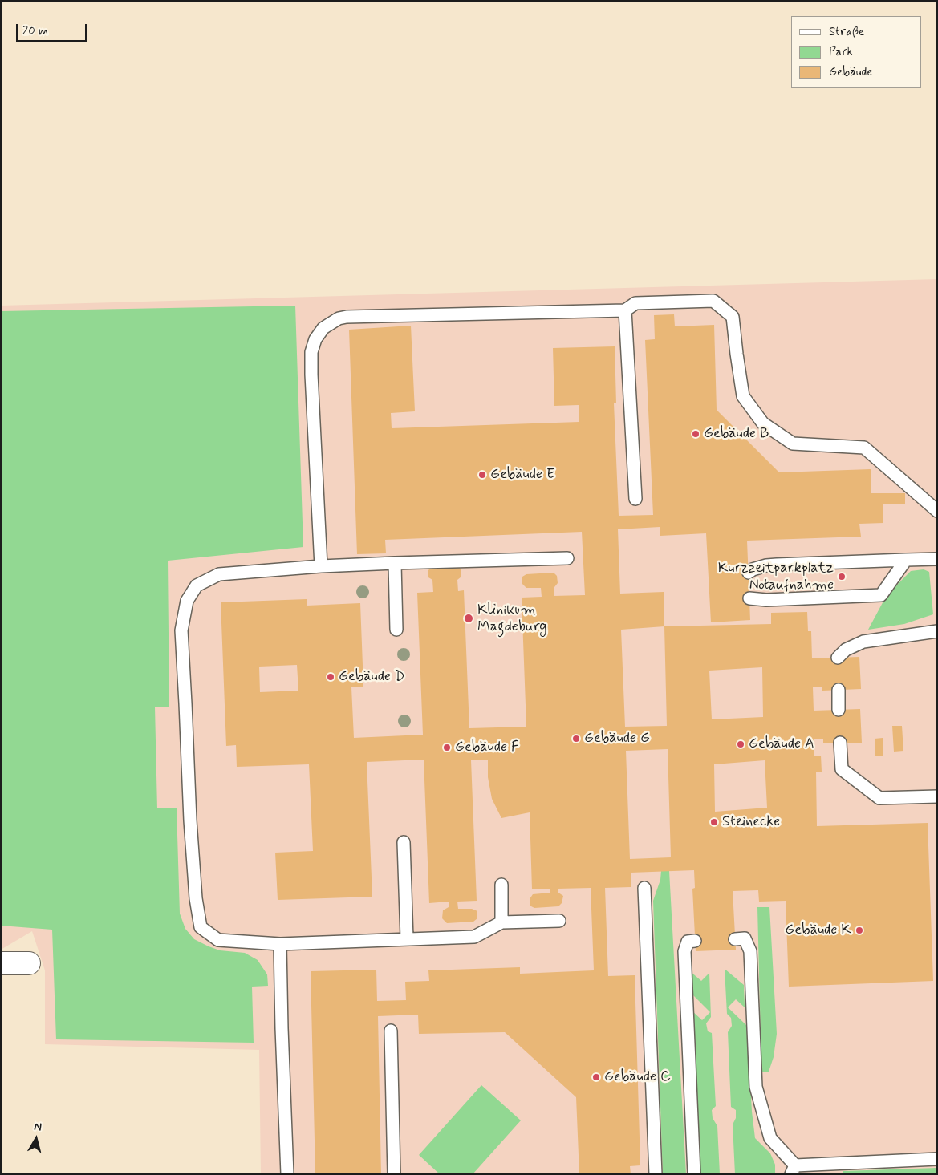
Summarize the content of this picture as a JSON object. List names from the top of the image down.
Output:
{
  "places": [
    "Gebäude B",
    "Gebäude E",
    "Kurzzeitparkplatz Notaufnahme",
    "Klinikum Magdeburg",
    "Gebäude D",
    "Gebäude G",
    "Gebäude A",
    "Gebäude F",
    "Steinecke",
    "Gebäude K",
    "Gebäude C"
  ],
  "legend": ["Straße", "Park", "Gebäude"],
  "scale_bar": "20 m",
  "north": "top"
}
